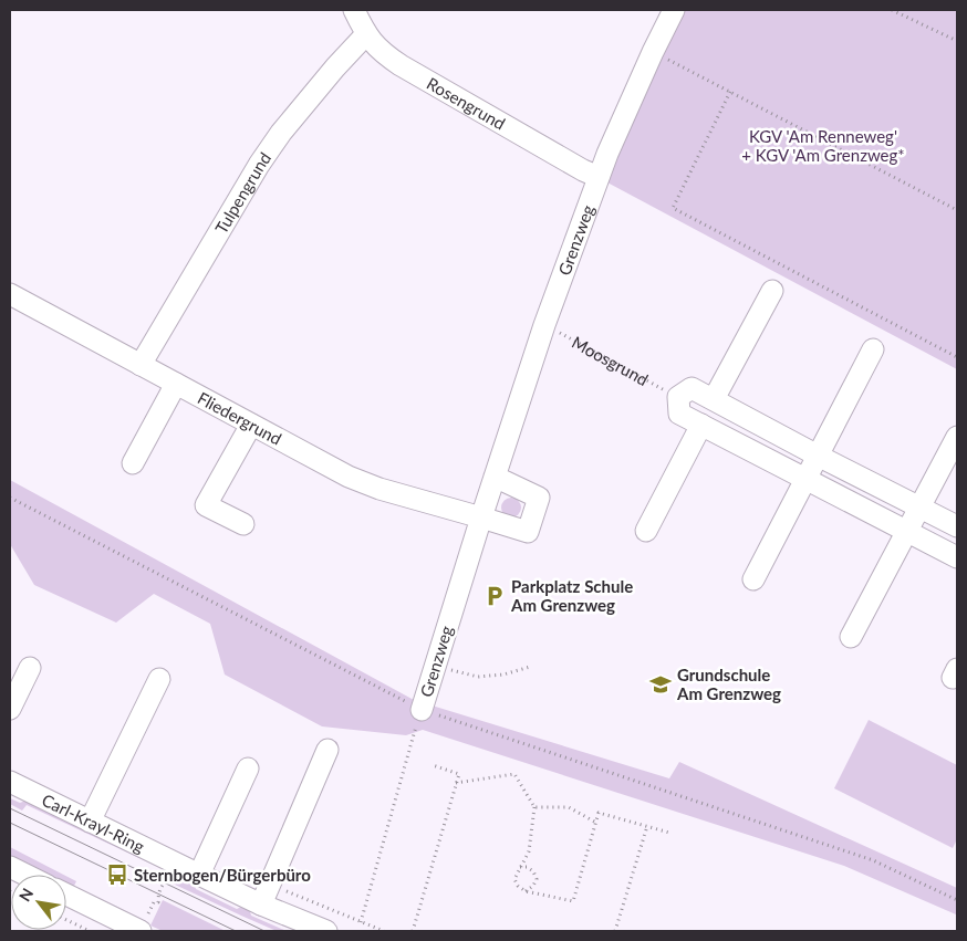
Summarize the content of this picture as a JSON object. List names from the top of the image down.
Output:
{
  "streets": {
    "street": [
      "Rosengrund",
      "Tulpengrund",
      "Grenzweg",
      "Fliedergrund",
      "Carl-Krayl-Ring"
    ],
    "path": ["Moosgrund"]
  },
  "crossings": [
    ["Rosengrund", "Tulpengrund"],
    ["Rosengrund", "Grenzweg"],
    ["Tulpengrund", "Fliedergrund"],
    ["Grenzweg", "Moosgrund"],
    ["Grenzweg", "Fliedergrund"]
  ],
  "parks": ["KGV 'Am Renneweg' + KGV 'Am Grenzweg*"],
  "places": {
    "parking": ["Parkplatz Schule Am Grenzweg"],
    "school or university": ["Grundschule Am Grenzweg"],
    "bus stop": ["Sternbogen/Bürgerbüro"]
  },
  "north": "top left"
}
